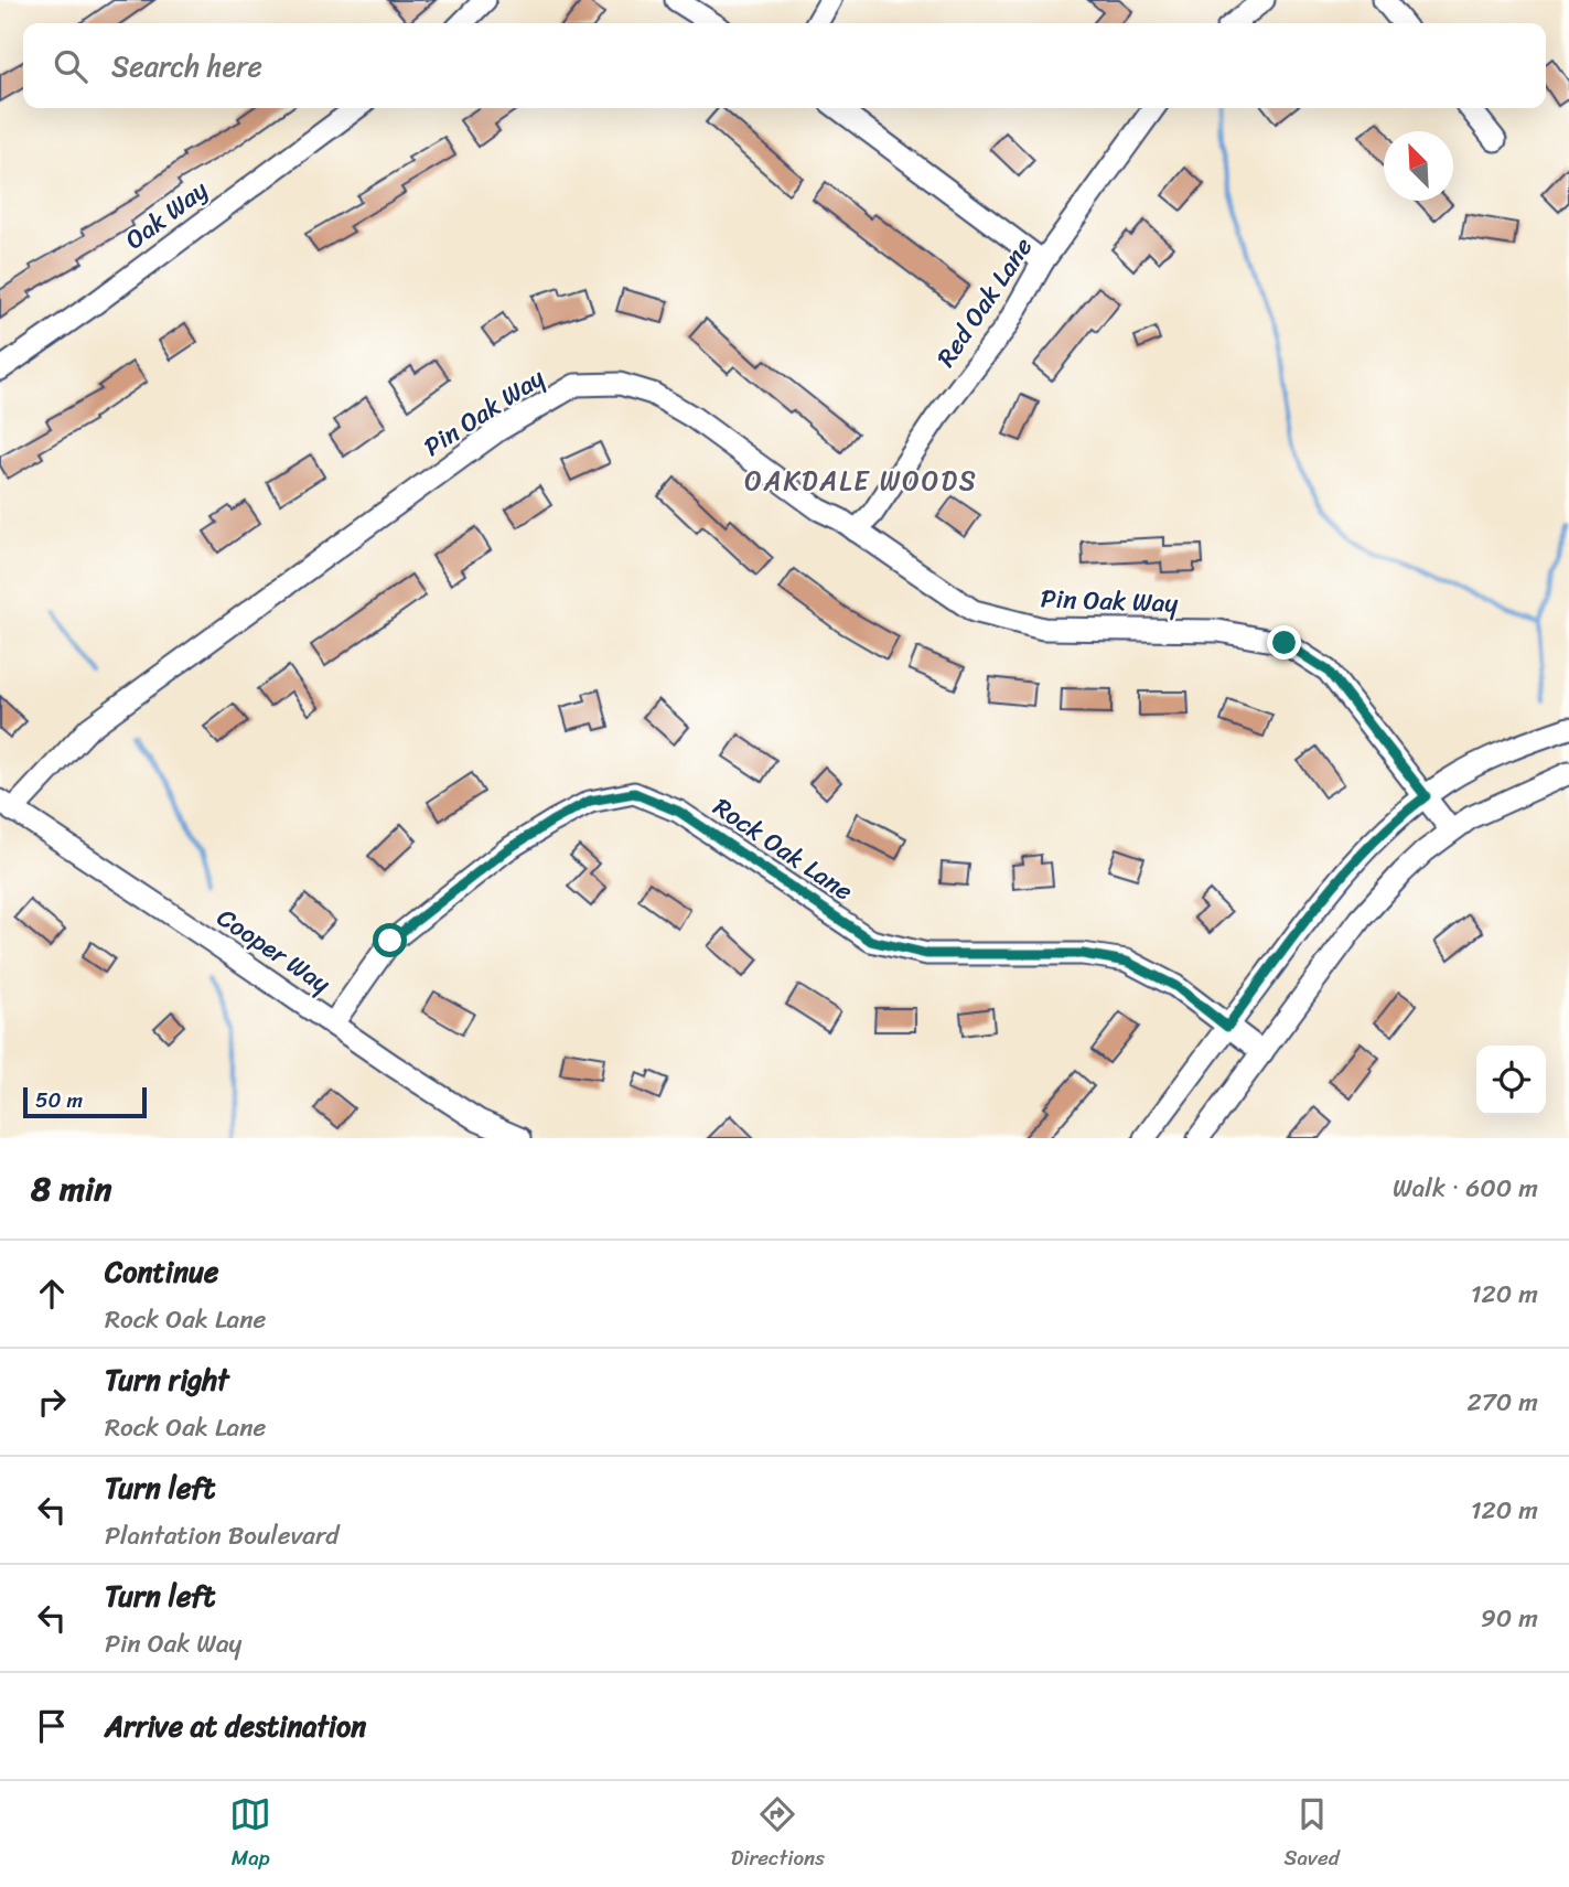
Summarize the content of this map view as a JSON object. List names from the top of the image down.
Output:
{
  "streets": {
    "street": [
      "Oak Way",
      "Red Oak Lane",
      "Pin Oak Way",
      "Rock Oak Lane",
      "Cooper Way"
    ]
  },
  "crossings": [
    ["Red Oak Lane", "Pin Oak Way"],
    ["Pin Oak Way", "Cooper Way"],
    ["Rock Oak Lane", "Cooper Way"]
  ],
  "districts": ["OAKDALE WOODS"],
  "scale_bar": "50 m",
  "north": "top left",
  "page": {
    "search": "Search here",
    "scale": "50 m",
    "heading": ["8 min", "Walk · 600 m"],
    "list": [
      ["Continue", "Rock Oak Lane", "120 m"],
      ["Turn right", "Rock Oak Lane", "270 m"],
      ["Turn left", "Plantation Boulevard", "120 m"],
      ["Turn left", "Pin Oak Way", "90 m"],
      "Arrive at destination"
    ],
    "nav": ["Map", "Directions", "Saved"]
  }
}
